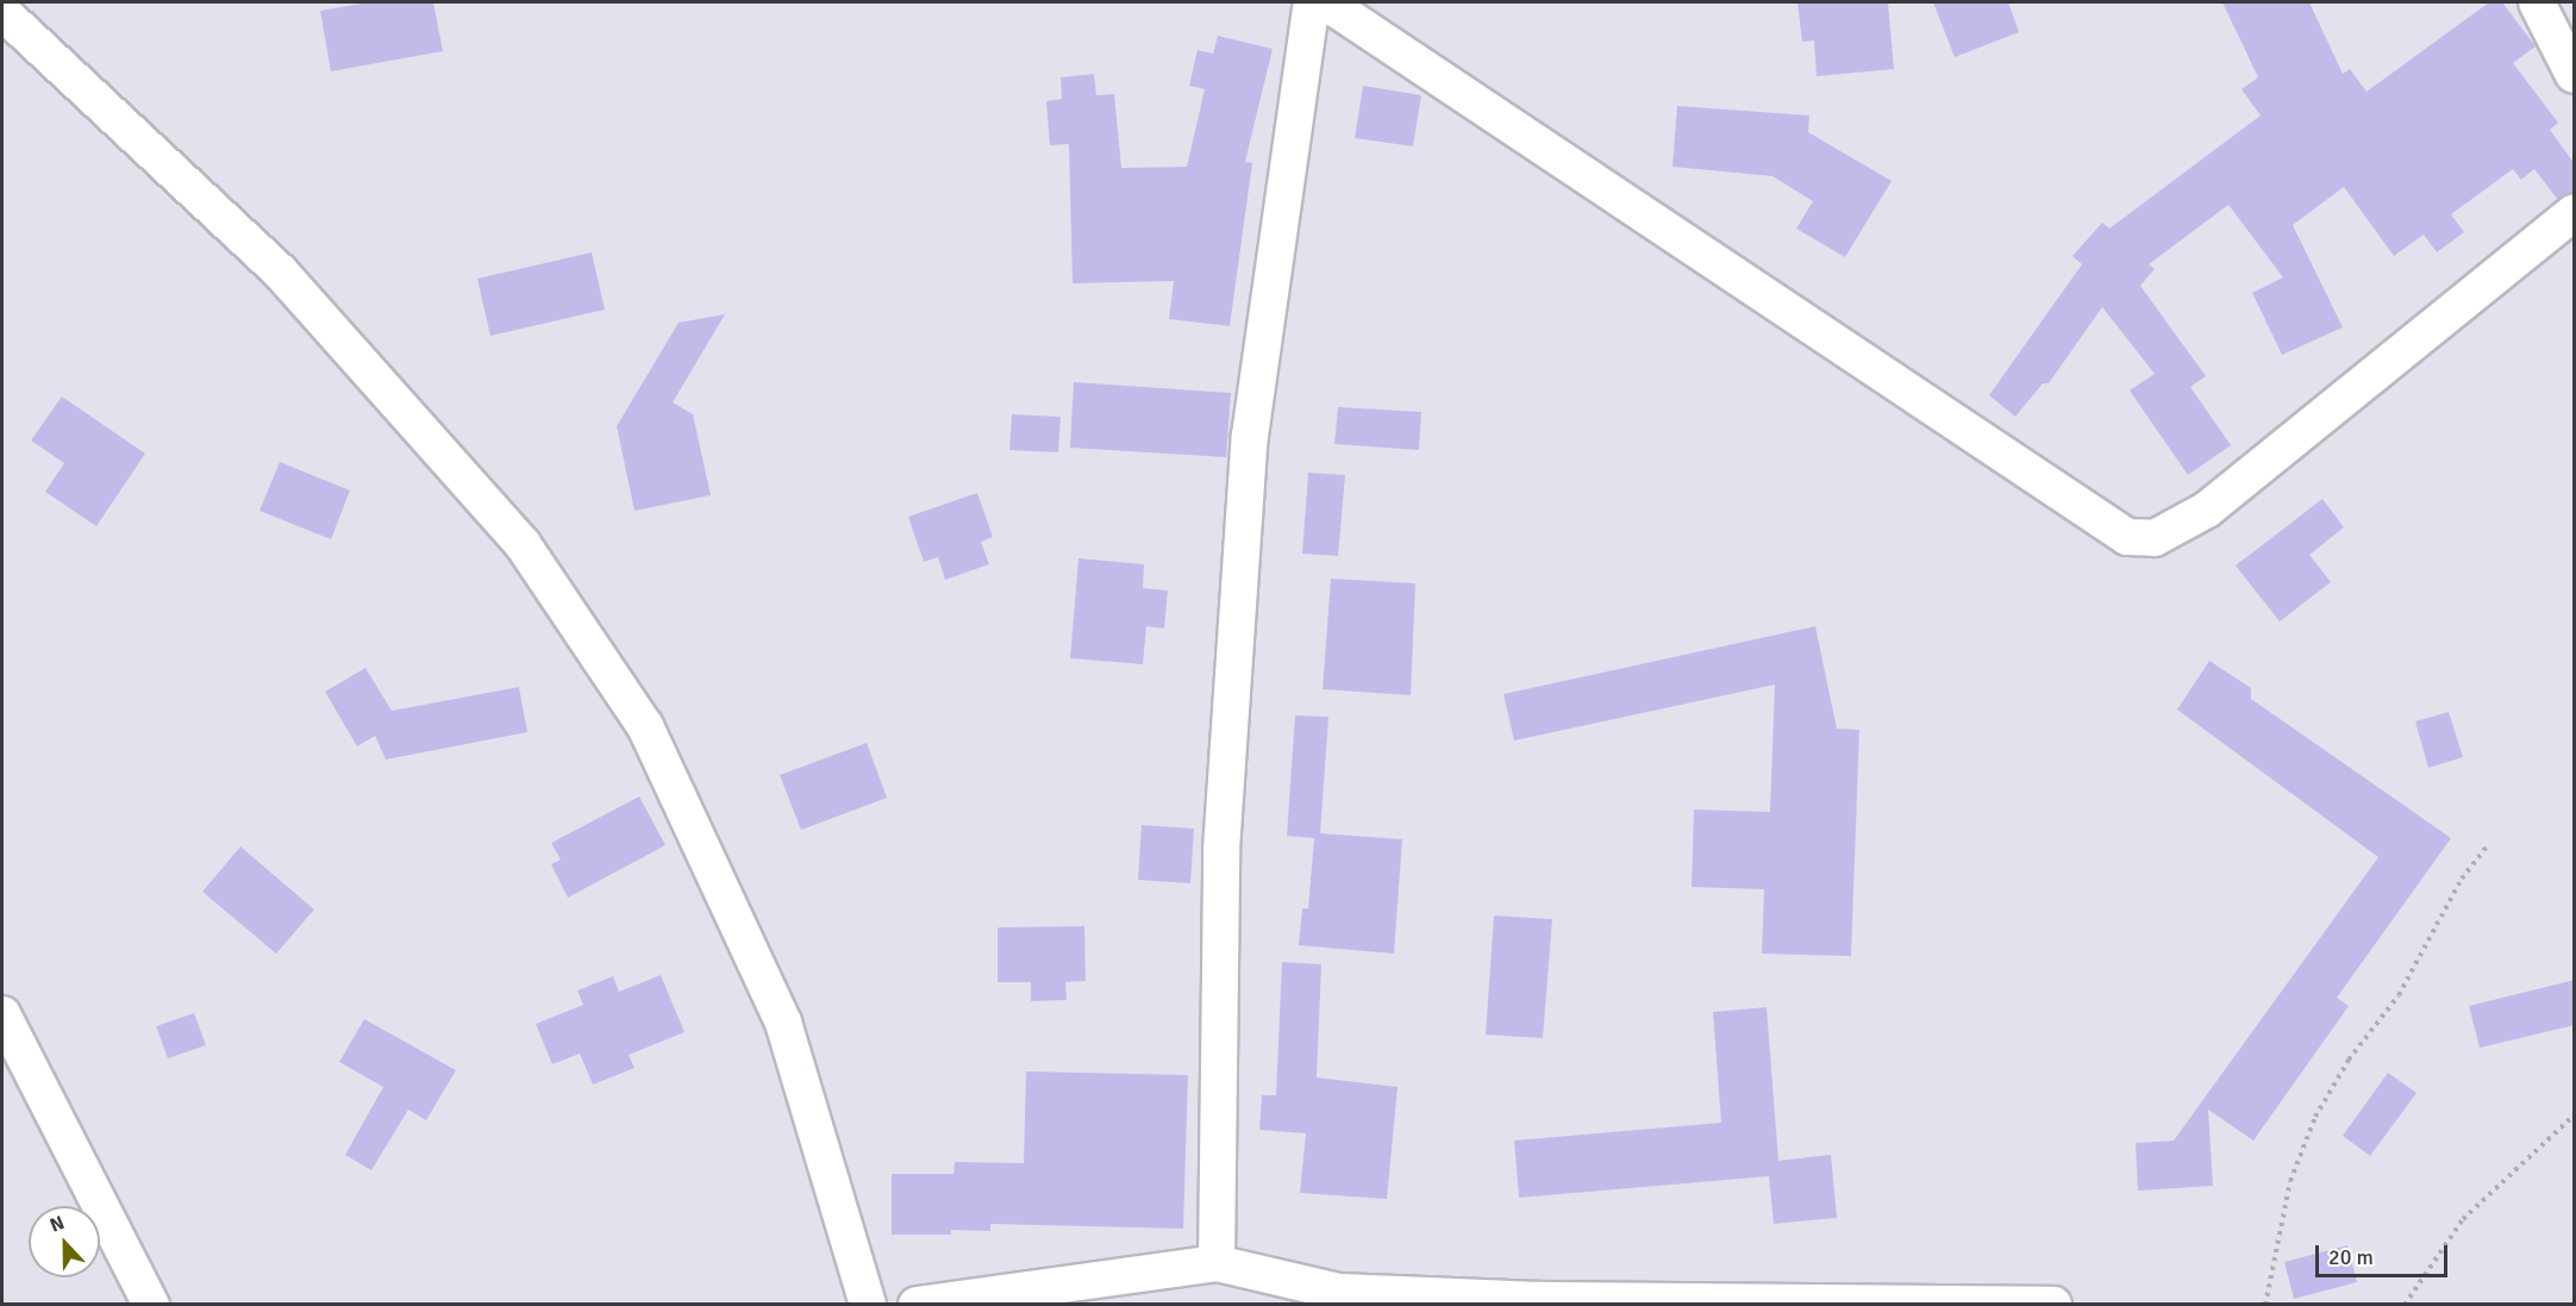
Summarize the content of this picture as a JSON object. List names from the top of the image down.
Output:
{
  "scale_bar": "20 m",
  "north": "top"
}
